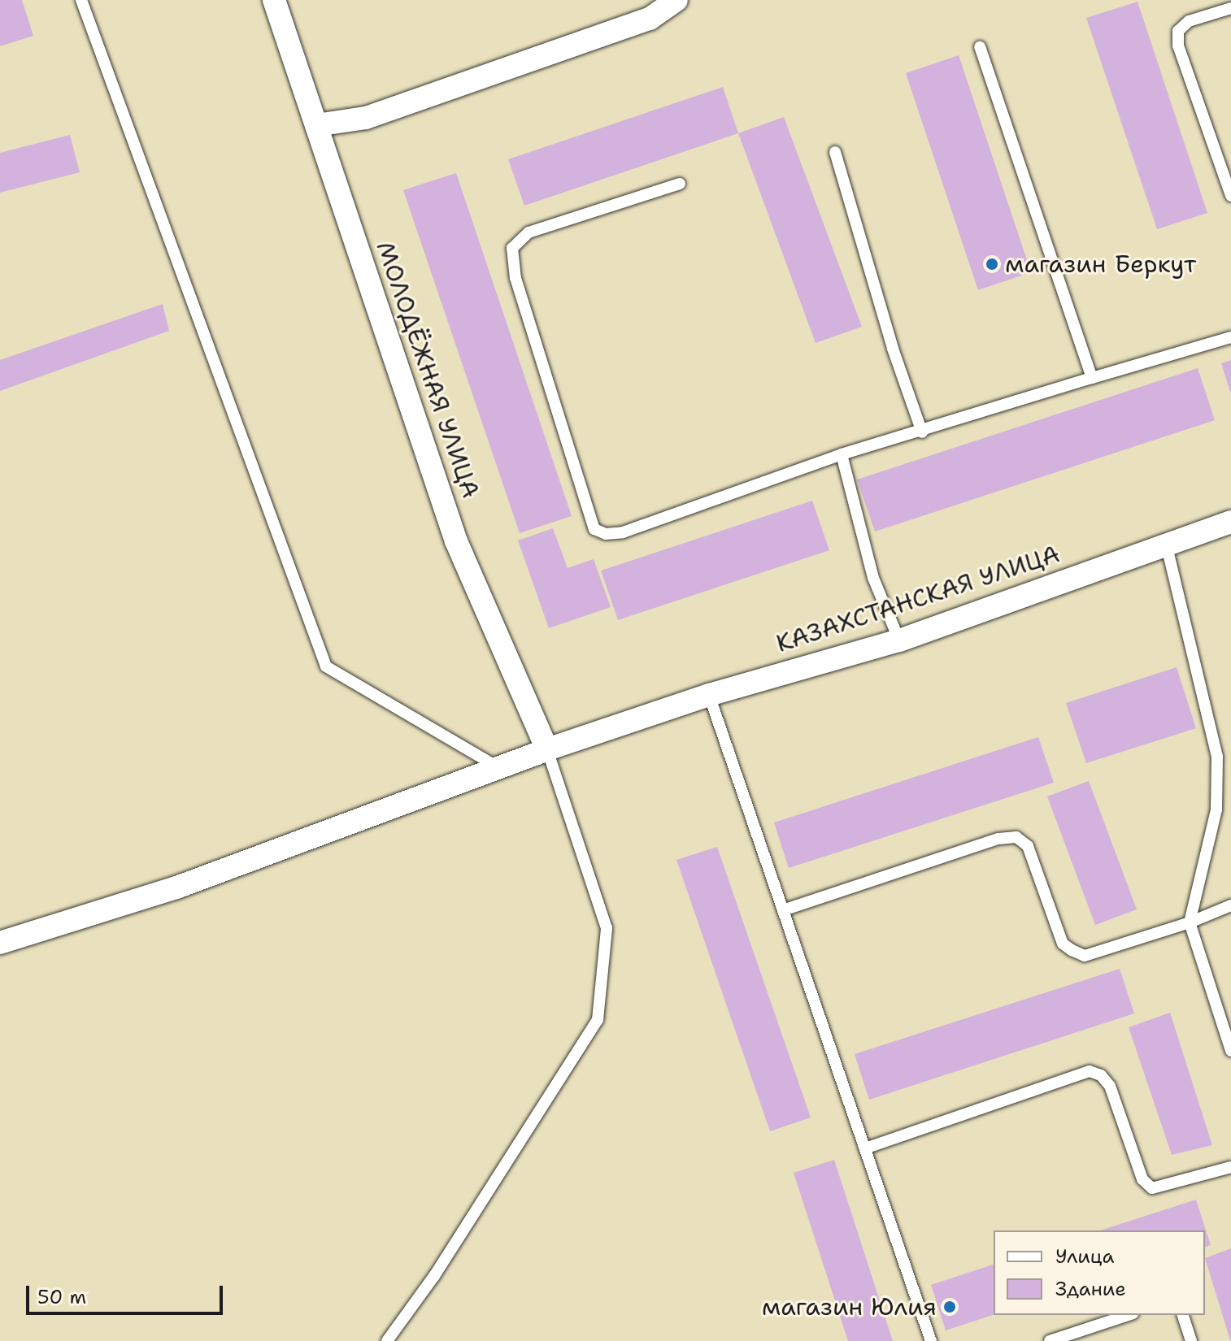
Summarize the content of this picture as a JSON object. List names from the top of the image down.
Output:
{
  "streets": {
    "street": ["МОЛОДЁЖНАЯ УЛИЦА", "КАЗАХСТАНСКАЯ УЛИЦА"]
  },
  "crossings": [
    ["МОЛОДЁЖНАЯ УЛИЦА", "КАЗАХСТАНСКАЯ УЛИЦА"]
  ],
  "places": ["магазин Беркут", "магазин Юлия"],
  "legend": ["Улица", "Здание"],
  "scale_bar": "50 m"
}
